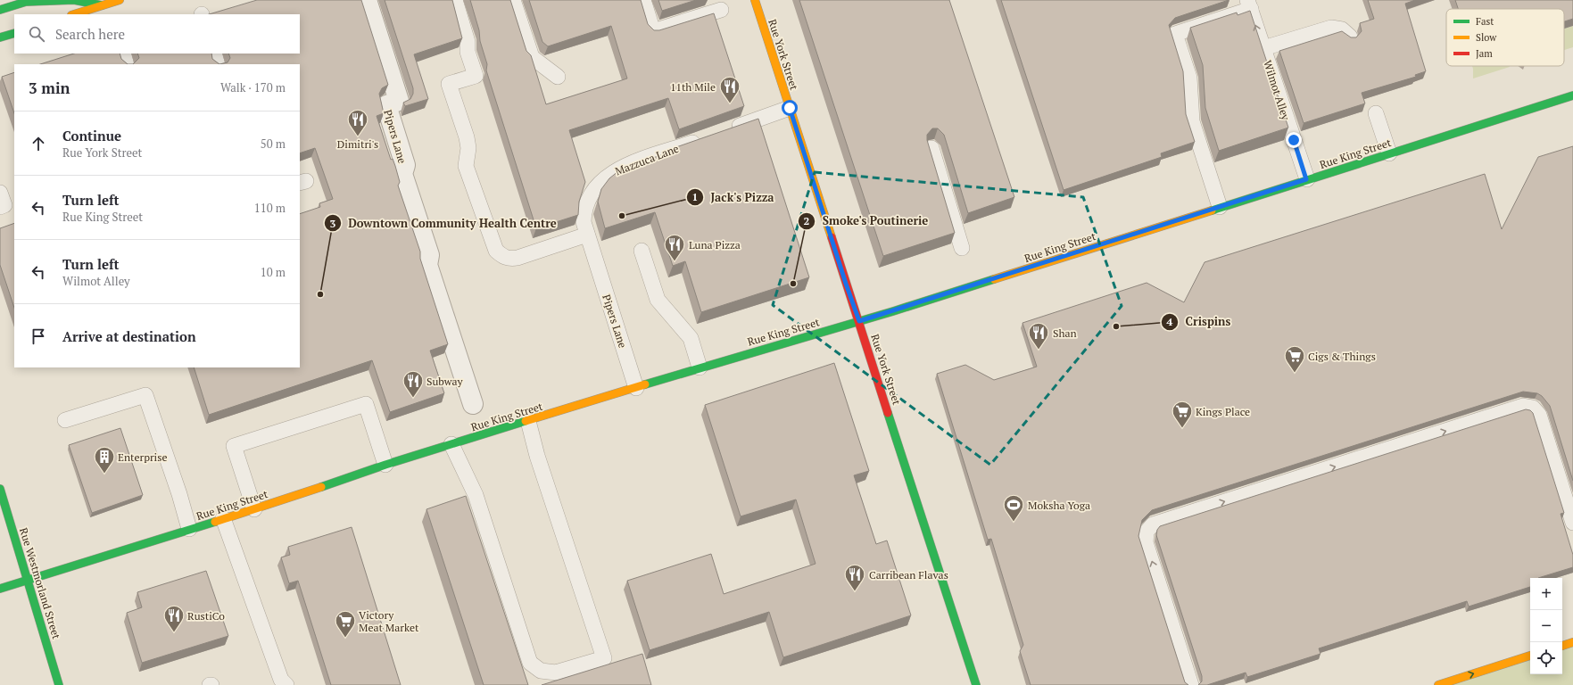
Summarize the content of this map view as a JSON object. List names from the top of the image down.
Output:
{
  "streets": {
    "main road": ["Rue York Street", "Rue King Street", "Rue Westmorland Street"],
    "street": ["Pipers Lane"],
    "lane": ["Wilmot Alley", "Mazzuca Lane"]
  },
  "crossings": [
    ["Rue York Street", "Rue King Street"],
    ["Wilmot Alley", "Rue King Street"],
    ["Pipers Lane", "Rue King Street"],
    ["Pipers Lane", "Mazzuca Lane"],
    ["Rue King Street", "Rue Westmorland Street"]
  ],
  "places": {
    "restaurant": [
      "11th Mile",
      "Dimitri's",
      "Luna Pizza",
      "Shan",
      "Subway",
      "Carribean Flavas",
      "RustiCo"
    ],
    "other": [
      "Jack's Pizza",
      "Smoke's Poutinerie",
      "Downtown Community Health Centre",
      "Crispins"
    ],
    "supermarket": ["Cigs & Things", "Kings Place", "Victory Meat Market"],
    "building": ["Enterprise"],
    "sports": ["Moksha Yoga"]
  },
  "legend": ["Fast", "Slow", "Jam"],
  "page": {
    "search": "Search here",
    "heading": ["3 min", "Walk · 170 m"],
    "list": [
      ["Continue", "Rue York Street", "50 m"],
      ["Turn left", "Rue King Street", "110 m"],
      ["Turn left", "Wilmot Alley", "10 m"],
      "Arrive at destination"
    ],
    "map_buttons": ["+", "−"]
  }
}
